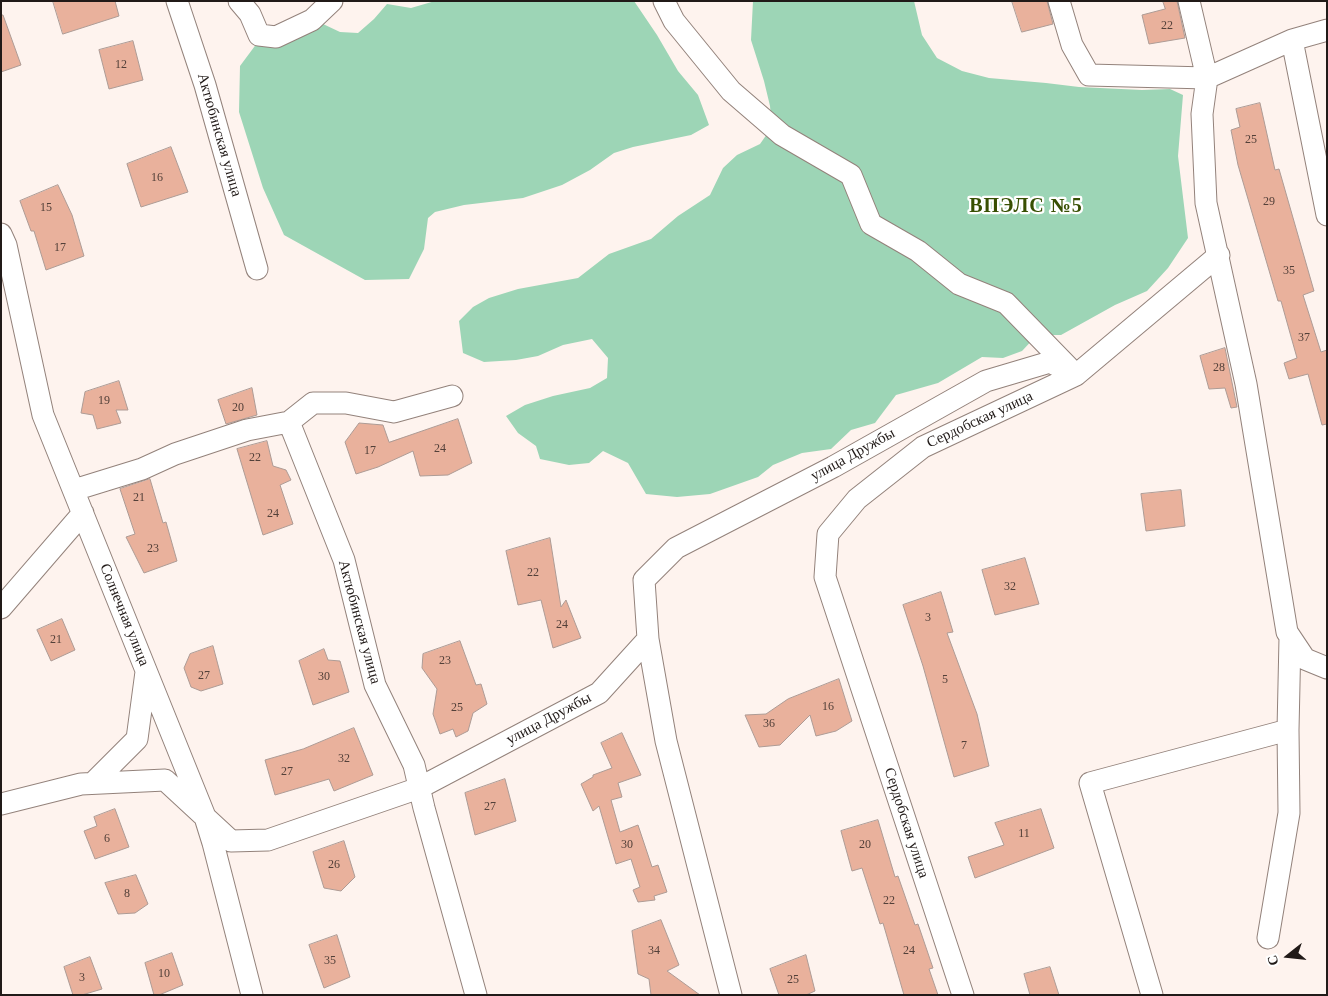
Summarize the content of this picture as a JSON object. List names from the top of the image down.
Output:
{
  "streets": {
    "street": [
      "Актюбинская улица",
      "Сердобская улица",
      "улица Дружбы",
      "Солнечная улица"
    ]
  },
  "crossings": [
    ["Актюбинская улица", "улица Дружбы"],
    ["Сердобская улица", "улица Дружбы"],
    ["улица Дружбы", "Солнечная улица"]
  ],
  "districts": ["ВПЭЛС №5"],
  "house_numbers": [
    "22",
    "12",
    "25",
    "16",
    "29",
    "15",
    "17",
    "35",
    "37",
    "28",
    "19",
    "20",
    "24",
    "17",
    "22",
    "21",
    "24",
    "23",
    "22",
    "32",
    "3",
    "24",
    "21",
    "23",
    "27",
    "30",
    "5",
    "16",
    "25",
    "36",
    "7",
    "32",
    "27",
    "27",
    "11",
    "6",
    "30",
    "20",
    "26",
    "8",
    "22",
    "34",
    "24",
    "35",
    "10",
    "3",
    "25"
  ],
  "north": "left"
}
